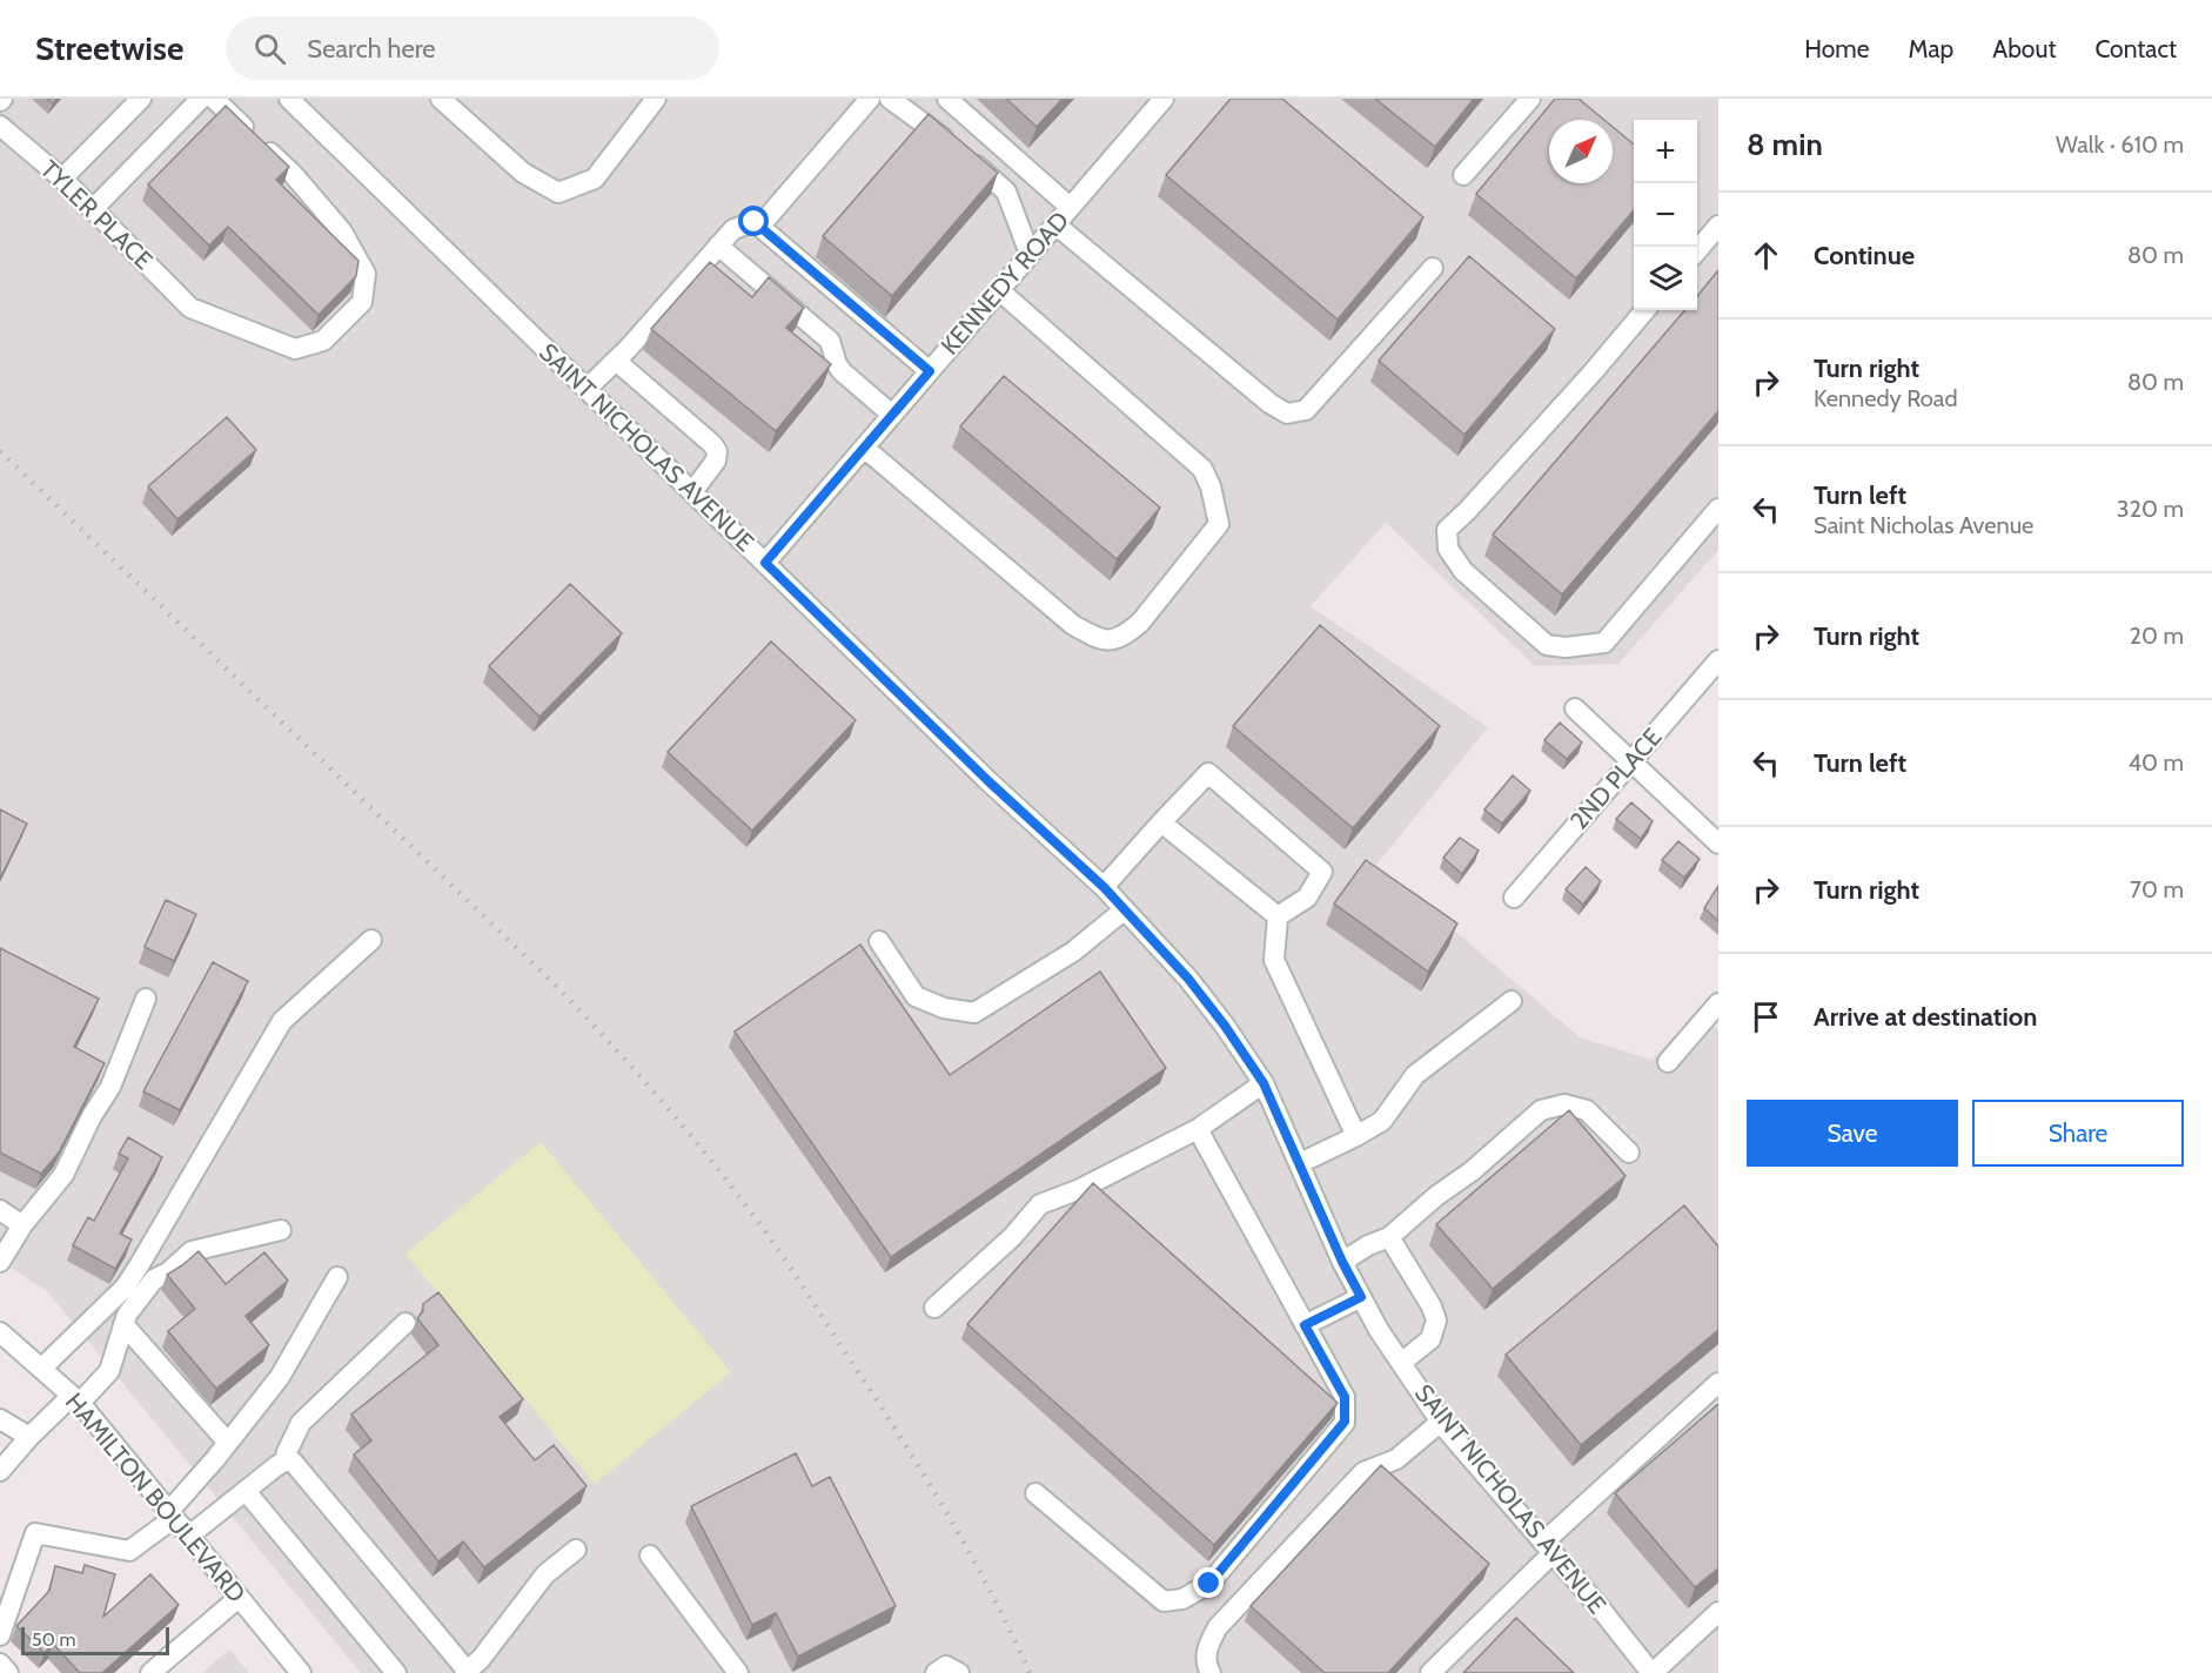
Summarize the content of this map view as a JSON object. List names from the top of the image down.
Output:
{
  "streets": {
    "street": [
      "TYLER PLACE",
      "KENNEDY ROAD",
      "SAINT NICHOLAS AVENUE",
      "2ND PLACE",
      "HAMILTON BOULEVARD"
    ]
  },
  "crossings": [
    ["KENNEDY ROAD", "SAINT NICHOLAS AVENUE"]
  ],
  "scale_bar": "50 m",
  "north": "top right",
  "page": {
    "header": "Streetwise",
    "search": "Search here",
    "nav": [
      "Home",
      "Map",
      "About",
      "Contact"
    ],
    "heading": ["8 min", "Walk · 610 m"],
    "map_buttons": ["+", "−"],
    "list": [
      ["Continue", "80 m"],
      ["Turn right", "Kennedy Road", "80 m"],
      ["Turn left", "Saint Nicholas Avenue", "320 m"],
      ["Turn right", "20 m"],
      ["Turn left", "40 m"],
      ["Turn right", "70 m"],
      "Arrive at destination"
    ],
    "buttons": ["Save", "Share"],
    "scale": "50 m"
  }
}
